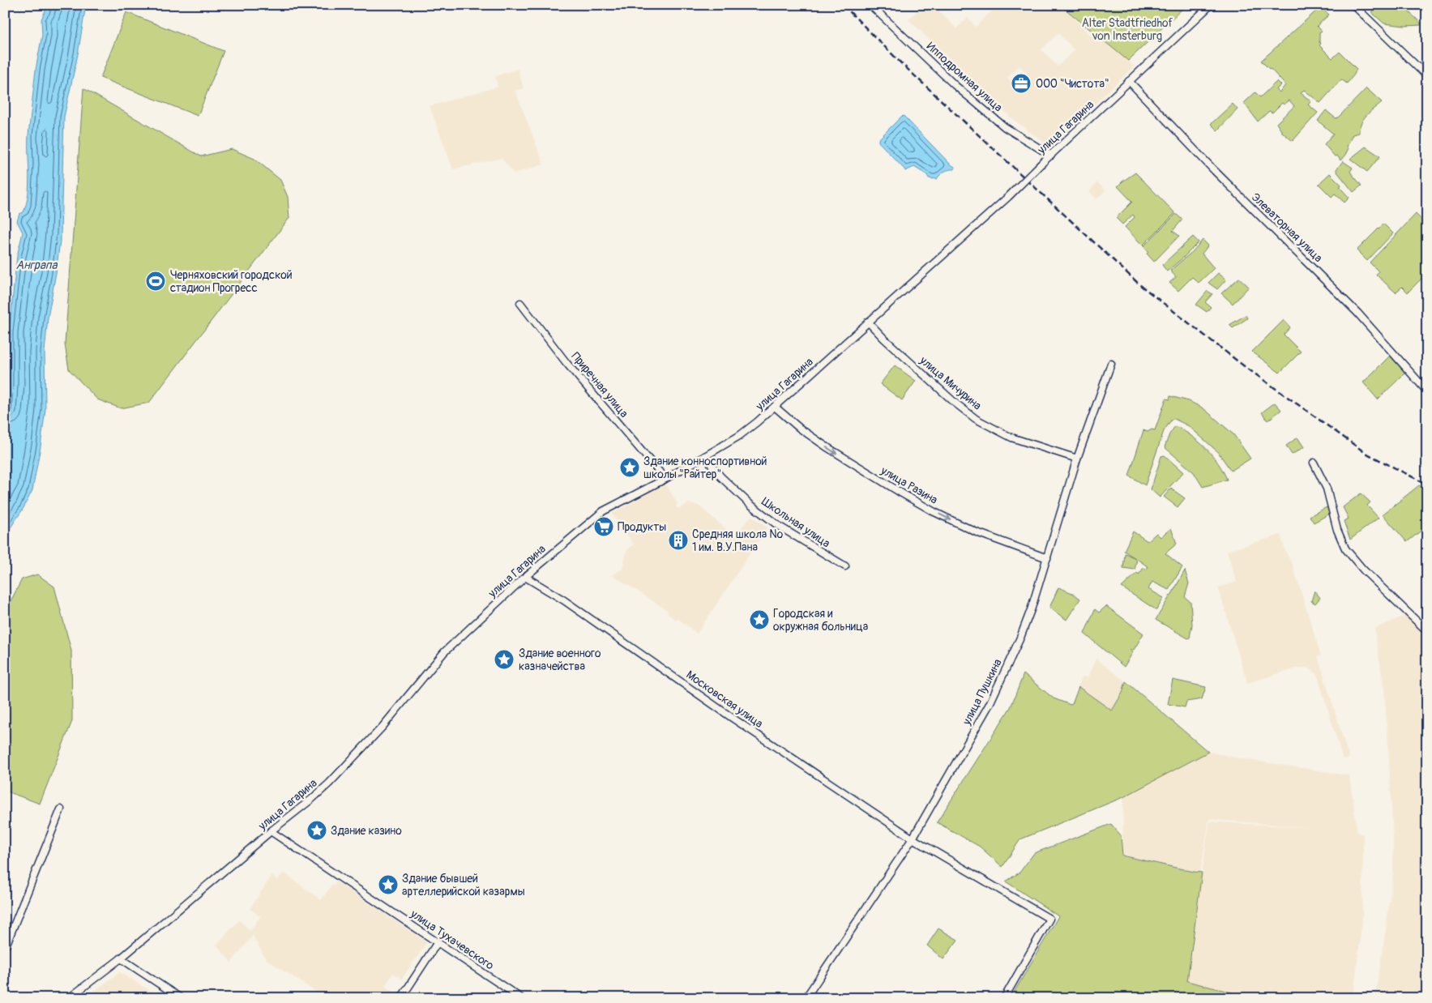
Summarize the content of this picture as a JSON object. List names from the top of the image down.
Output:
{
  "streets": {
    "street": [
      "Ипподромная улица",
      "улица Гагарина",
      "Элеваторная улица",
      "улица Мичурина",
      "Приречная улица",
      "улица Разина",
      "Школьная улица",
      "улица Пушкина",
      "Московская улица",
      "улица Тухачевского"
    ]
  },
  "crossings": [
    ["Ипподромная улица", "улица Гагарина"],
    ["улица Гагарина", "Элеваторная улица"],
    ["улица Гагарина", "улица Мичурина"],
    ["улица Гагарина", "Приречная улица"],
    ["улица Гагарина", "улица Разина"],
    ["улица Гагарина", "Школьная улица"],
    ["улица Гагарина", "Московская улица"],
    ["улица Гагарина", "улица Тухачевского"],
    ["улица Мичурина", "улица Пушкина"],
    ["улица Разина", "улица Пушкина"],
    ["улица Пушкина", "Московская улица"]
  ],
  "one_way": ["улица Разина"],
  "water": ["Анграпа"],
  "parks": ["Alter Stadtfriedhof von Insterburg"],
  "places": {
    "office": ["ООО \"Чистота\""],
    "sports": ["Черняховский городской стадион Прогресс"],
    "place": [
      "Здание конноспортивной школы \"Райтер\"",
      "Городская и окружная больница",
      "Здание военного казначейства",
      "Здание казино",
      "Здание бывшей артеллерийской казармы"
    ],
    "supermarket": ["Продукты"],
    "building": ["Средняя школа № 1 им. В.У.Пана"]
  }
}
